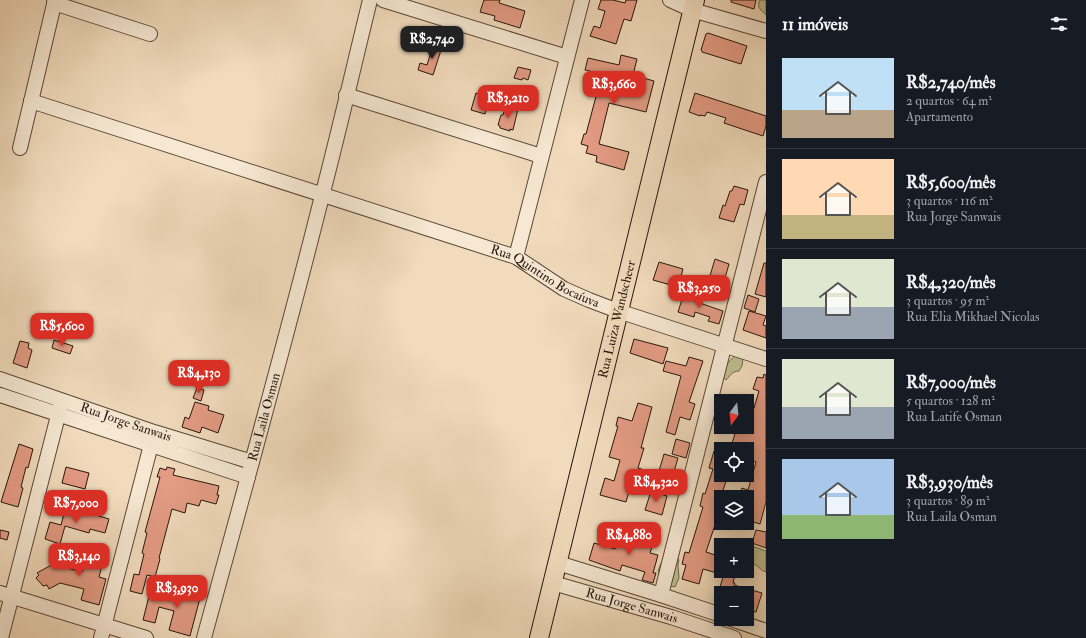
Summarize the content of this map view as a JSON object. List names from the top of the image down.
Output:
{
  "streets": {
    "main road": ["Rua Luiza Wandscheer"],
    "street": ["Rua Quintino Bocaíuva", "Rua Laila Osman", "Rua Jorge Sanwais"]
  },
  "crossings": [
    ["Rua Quintino Bocaíuva", "Rua Luiza Wandscheer"],
    ["Rua Quintino Bocaíuva", "Rua Laila Osman"],
    ["Rua Luiza Wandscheer", "Rua Jorge Sanwais"],
    ["Rua Laila Osman", "Rua Jorge Sanwais"]
  ],
  "north": "bottom",
  "page": {
    "heading": "11 imóveis",
    "price": [
      "R$2,740",
      "R$3,660",
      "R$3,210",
      "R$3,250",
      "R$5,600",
      "R$4,130",
      "R$4,320",
      "R$7,000",
      "R$4,880",
      "R$3,140",
      "R$3,930"
    ],
    "list": [
      {
        "name": "R$2,740/mês",
        "note": "2 quartos · 64 m² · Apartamento"
      },
      {
        "name": "R$5,600/mês",
        "note": "3 quartos · 116 m² · Rua Jorge Sanwais"
      },
      {
        "name": "R$4,320/mês",
        "note": "3 quartos · 95 m² · Rua Elia Mikhael Nicolas"
      },
      {
        "name": "R$7,000/mês",
        "note": "5 quartos · 128 m² · Rua Latife Osman"
      },
      {
        "name": "R$3,930/mês",
        "note": "3 quartos · 89 m² · Rua Laila Osman"
      }
    ],
    "map_buttons": ["+", "−"]
  }
}
